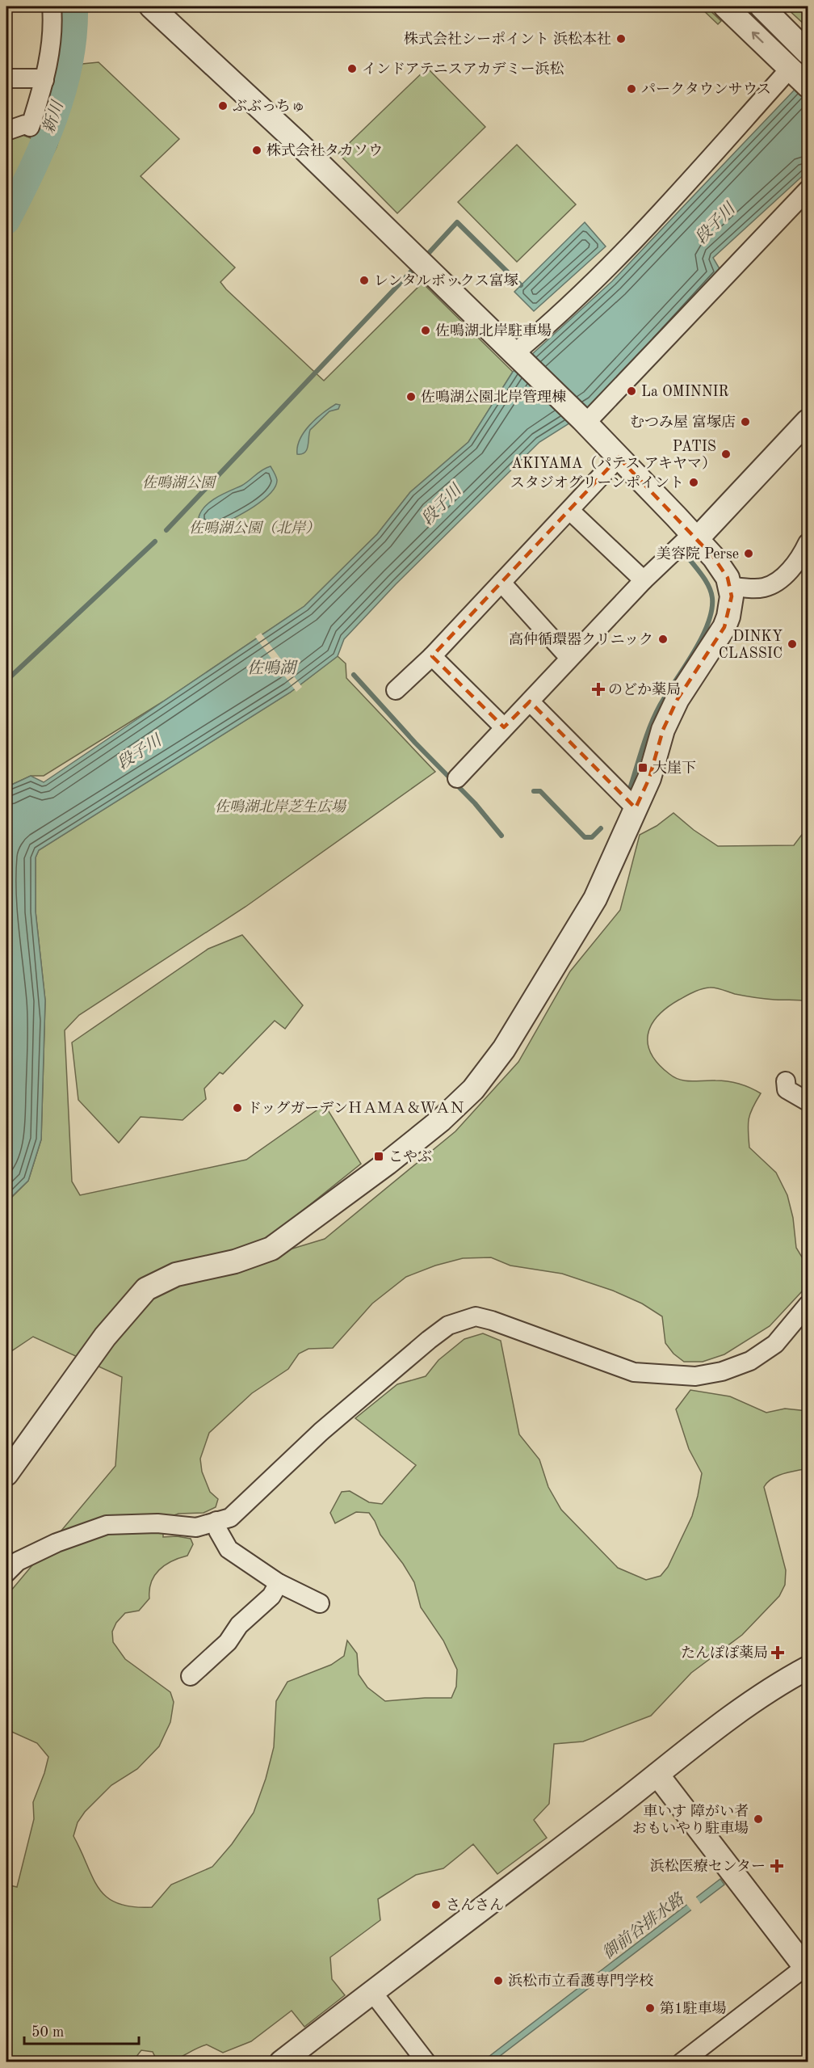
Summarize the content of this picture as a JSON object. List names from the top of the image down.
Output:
{
  "water": [
    "新川",
    "段子川",
    "佐鳴湖",
    "御前谷排水路"
  ],
  "parks": ["佐鳴湖公園", "佐鳴湖公園（北岸）", "佐鳴湖北岸芝生広場"],
  "places": {
    "other": [
      "株式会社シーポイント 浜松本社",
      "インドアテニスアカデミー浜松",
      "パークタウンサウス",
      "ぶぶっちゅ",
      "株式会社タカソウ",
      "レンタルボックス富塚",
      "佐鳴湖北岸駐車場",
      "La OMINNIR",
      "佐鳴湖公園北岸管理棟",
      "むつみ屋 富塚店",
      "PATIS AKIYAMA（パテス アキヤマ）",
      "スタジオグリーンポイント",
      "美容院 Perse",
      "高仲循環器クリニック",
      "DINKY CLASSIC",
      "ドッグガーデンＨＡＭＡ＆ＷＡＮ",
      "車いす 障がい者 おもいやり駐車場",
      "さんさん",
      "浜松市立看護専門学校",
      "第1駐車場"
    ],
    "health": ["のどか薬局", "たんぽぽ薬局", "浜松医療センター"],
    "transit": ["大崖下", "こやぶ"]
  },
  "scale_bar": "50 m"
}
